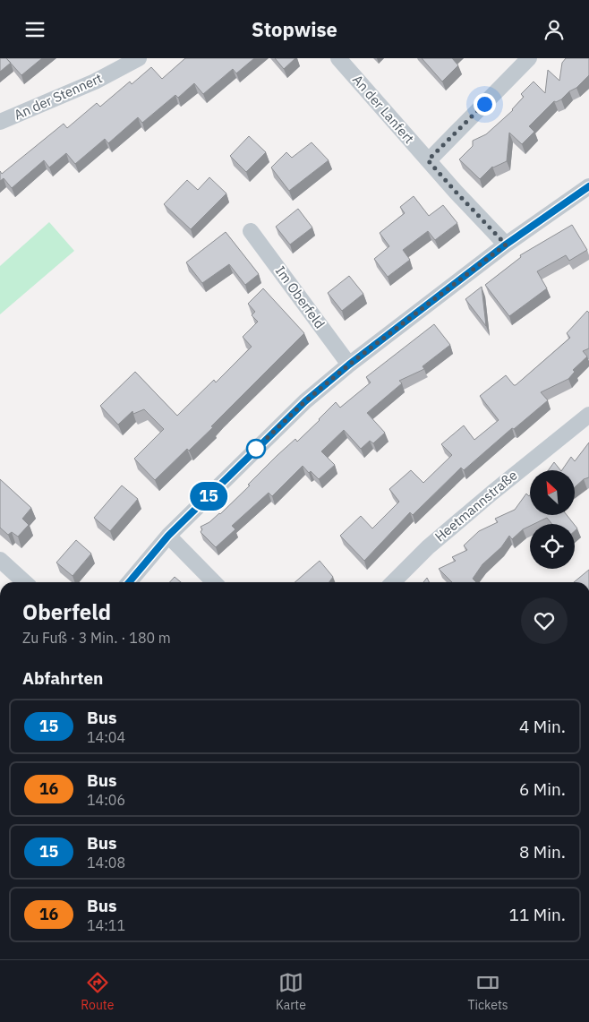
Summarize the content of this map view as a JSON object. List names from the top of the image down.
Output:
{
  "streets": {
    "street": [
      "An der Stennert",
      "An der Lanfert",
      "Im Oberfeld",
      "Heetmannstraße"
    ]
  },
  "lines": ["bus line 15"],
  "north": "top left",
  "page": {
    "header": "Stopwise",
    "on_map": "15",
    "heading": [
      ["Oberfeld", "Zu Fuß · 3 Min. · 180 m"],
      "Abfahrten"
    ],
    "list": [
      {
        "mark": "15",
        "name": "Bus",
        "note": "14:04",
        "value": "4 Min."
      },
      {
        "mark": "16",
        "name": "Bus",
        "note": "14:06",
        "value": "6 Min."
      },
      {
        "mark": "15",
        "name": "Bus",
        "note": "14:08",
        "value": "8 Min."
      },
      {
        "mark": "16",
        "name": "Bus",
        "note": "14:11",
        "value": "11 Min."
      }
    ],
    "tabs": ["Route", "Karte", "Tickets"]
  }
}
